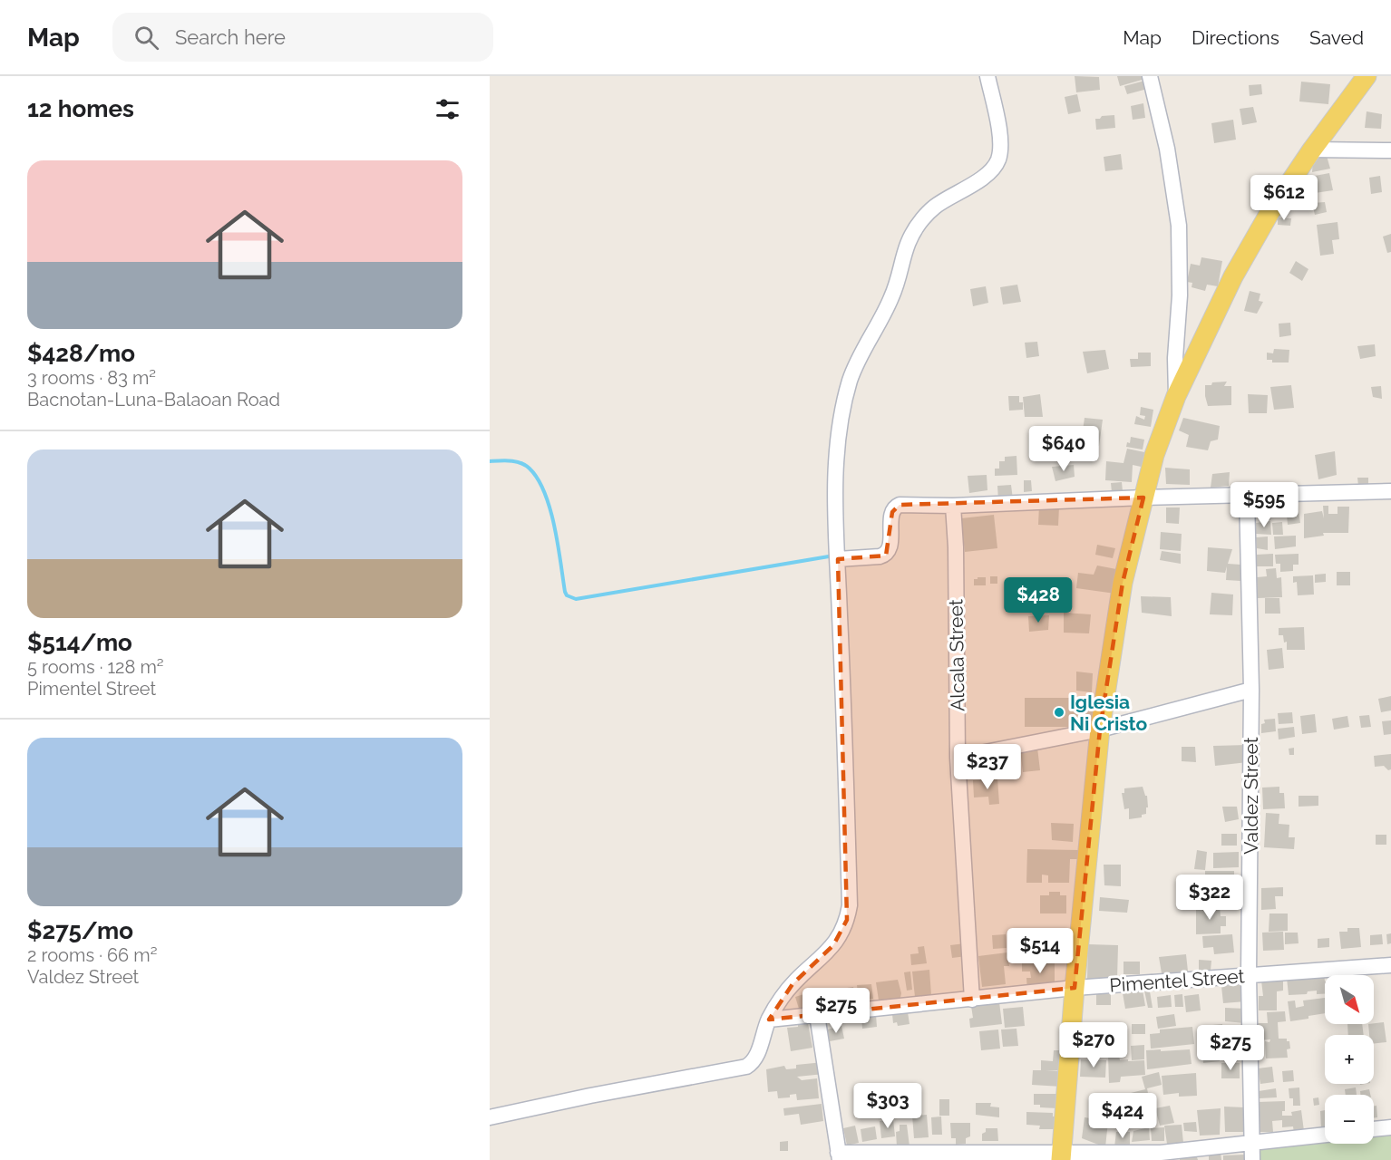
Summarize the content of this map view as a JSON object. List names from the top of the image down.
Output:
{
  "streets": {
    "street": ["Alcala Street", "Valdez Street", "Pimentel Street"]
  },
  "crossings": [
    ["Alcala Street", "Pimentel Street"],
    ["Valdez Street", "Pimentel Street"]
  ],
  "places": ["Iglesia Ni Cristo"],
  "north": "bottom right",
  "page": {
    "header": "Map",
    "search": "Search here",
    "nav": ["Map", "Directions", "Saved"],
    "heading": "12 homes",
    "list": [
      {
        "name": "$428/mo",
        "note": "3 rooms · 83 m² · Bacnotan-Luna-Balaoan Road"
      },
      {
        "name": "$514/mo",
        "note": "5 rooms · 128 m² · Pimentel Street"
      },
      {
        "name": "$275/mo",
        "note": "2 rooms · 66 m² · Valdez Street"
      }
    ],
    "price": [
      "$612",
      "$640",
      "$595",
      "$428",
      "$237",
      "$322",
      "$514",
      "$275",
      "$270",
      "$275",
      "$303",
      "$424"
    ],
    "map_buttons": ["+", "−"]
  }
}
